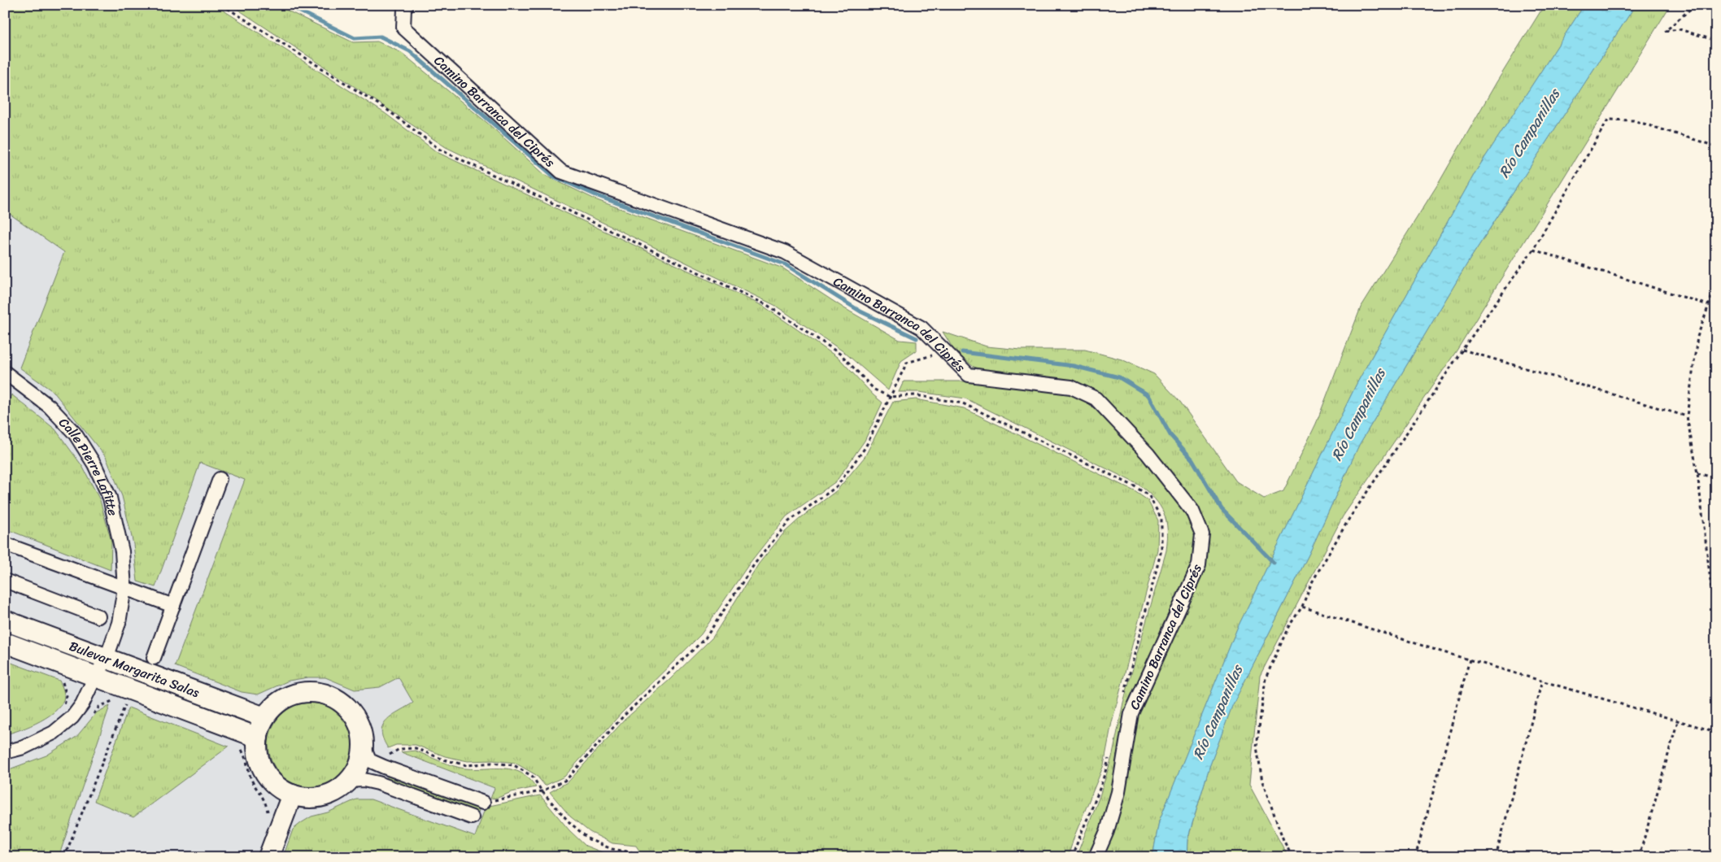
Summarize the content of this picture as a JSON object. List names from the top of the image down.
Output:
{
  "streets": {
    "street": ["Camino Barranca del Ciprés", "Calle Pierre Lafitte", "Bulevar Margarita Salas"]
  },
  "crossings": [
    ["Calle Pierre Lafitte", "Bulevar Margarita Salas"]
  ],
  "water": ["Río Campanillas"]
}
